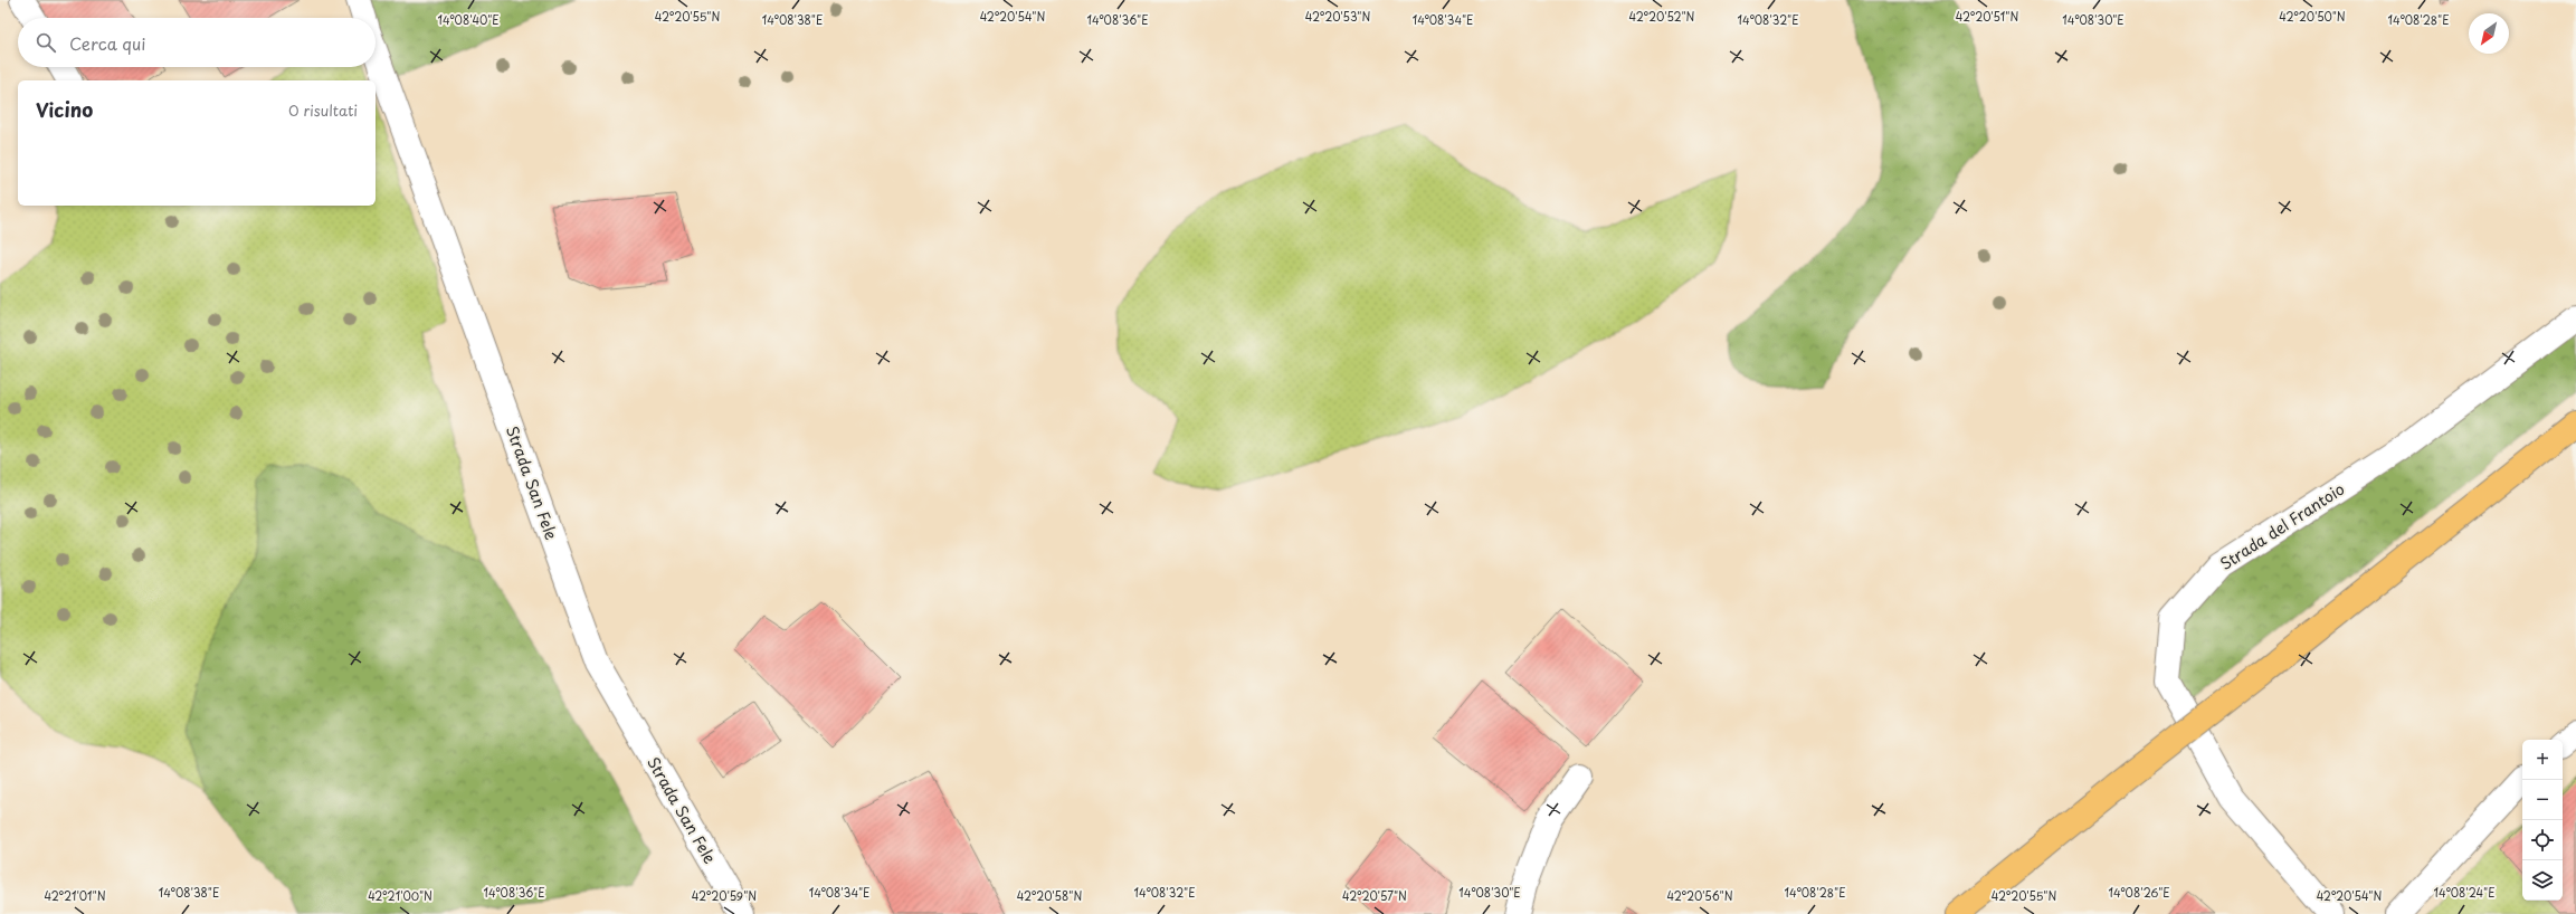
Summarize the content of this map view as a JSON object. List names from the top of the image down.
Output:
{
  "streets": {
    "street": ["Strada San Fele", "Strada del Frantoio"]
  },
  "north": "bottom left",
  "page": {
    "search": "Cerca qui",
    "heading": ["Vicino", "0 risultati"],
    "map_buttons": ["+", "−"]
  },
  "coordinates": [
    "42°20'55\"N",
    "42°20'54\"N",
    "42°20'53\"N",
    "42°20'52\"N",
    "42°20'50\"N",
    "42°20'51\"N",
    "14°08'40\"E",
    "14°08'38\"E",
    "14°08'36\"E",
    "14°08'34\"E",
    "14°08'32\"E",
    "14°08'30\"E",
    "14°08'28\"E",
    "14°08'26\"E",
    "14°08'24\"E",
    "42°21'01\"N",
    "42°21'00\"N",
    "42°20'59\"N",
    "42°20'58\"N",
    "42°20'57\"N",
    "42°20'56\"N"
  ]
}
